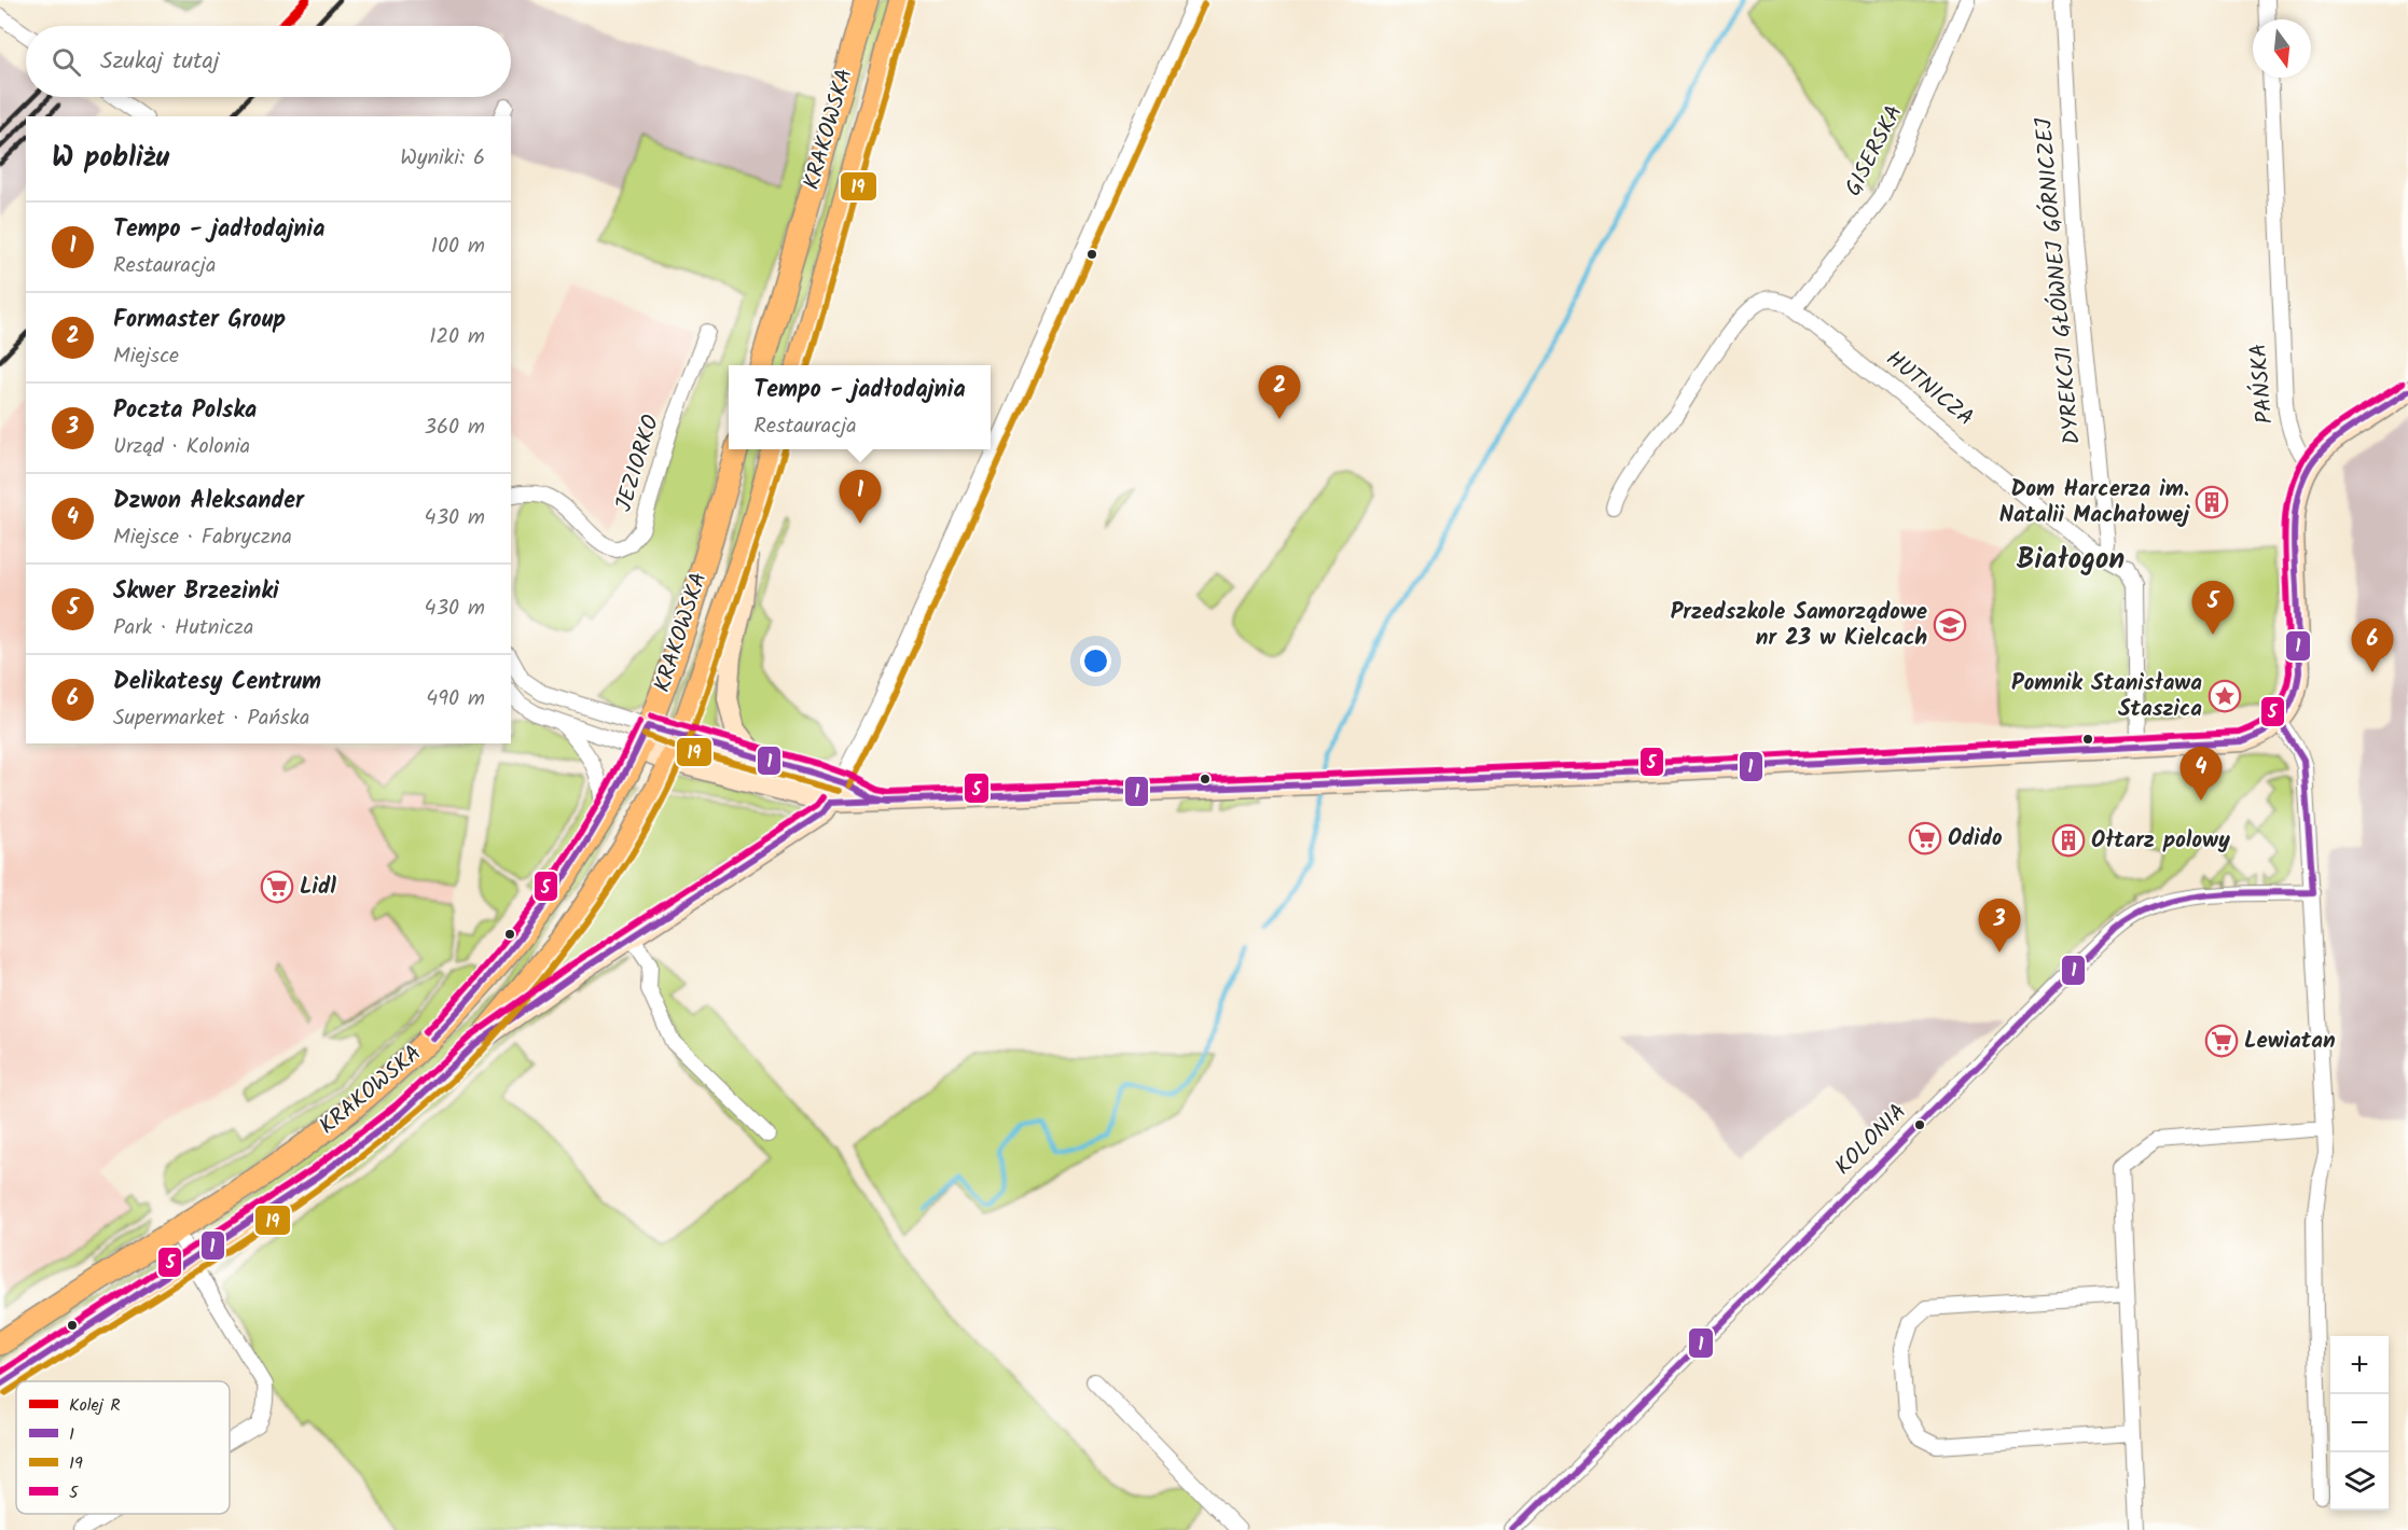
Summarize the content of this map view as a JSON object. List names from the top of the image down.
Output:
{
  "streets": {
    "main road": ["KRAKOWSKA"],
    "street": [
      "GISERSKA",
      "DYREKCJI GŁÓWNEJ GÓRNICZEJ",
      "PAŃSKA",
      "HUTNICZA",
      "JEZIORKO",
      "KOLONIA"
    ]
  },
  "crossings": [
    ["GISERSKA", "HUTNICZA"],
    ["DYREKCJI GŁÓWNEJ GÓRNICZEJ", "HUTNICZA"]
  ],
  "districts": ["Białogon"],
  "places": {
    "building": ["Dom Harcerza im. Natalii Machałowej", "Ołtarz polowy"],
    "school or university": ["Przedszkole Samorządowe nr 23 w Kielcach"],
    "place": ["Pomnik Stanisława Staszica"],
    "supermarket": ["Odido", "Lidl", "Lewiatan"]
  },
  "lines": [
    "rail line R",
    "transit line 19",
    "transit line 5",
    "transit line 1"
  ],
  "legend": [
    "Kolej R",
    "1",
    "19",
    "5"
  ],
  "north": "bottom",
  "page": {
    "search": "Szukaj tutaj",
    "heading": ["W pobliżu", "Wyniki: 6"],
    "list": [
      {
        "mark": "1",
        "name": "Tempo - jadłodajnia",
        "note": "Restauracja",
        "value": "100 m"
      },
      {
        "mark": "2",
        "name": "Formaster Group",
        "note": "Miejsce",
        "value": "120 m"
      },
      {
        "mark": "3",
        "name": "Poczta Polska",
        "note": "Urząd · Kolonia",
        "value": "360 m"
      },
      {
        "mark": "4",
        "name": "Dzwon Aleksander",
        "note": "Miejsce · Fabryczna",
        "value": "430 m"
      },
      {
        "mark": "5",
        "name": "Skwer Brzezinki",
        "note": "Park · Hutnicza",
        "value": "430 m"
      },
      {
        "mark": "6",
        "name": "Delikatesy Centrum",
        "note": "Supermarket · Pańska",
        "value": "490 m"
      }
    ],
    "popup": ["Tempo - jadłodajnia", "Restauracja"],
    "pins": [
      "2",
      "1",
      "5",
      "6",
      "4",
      "3"
    ],
    "map_buttons": ["+", "−"]
  }
}
